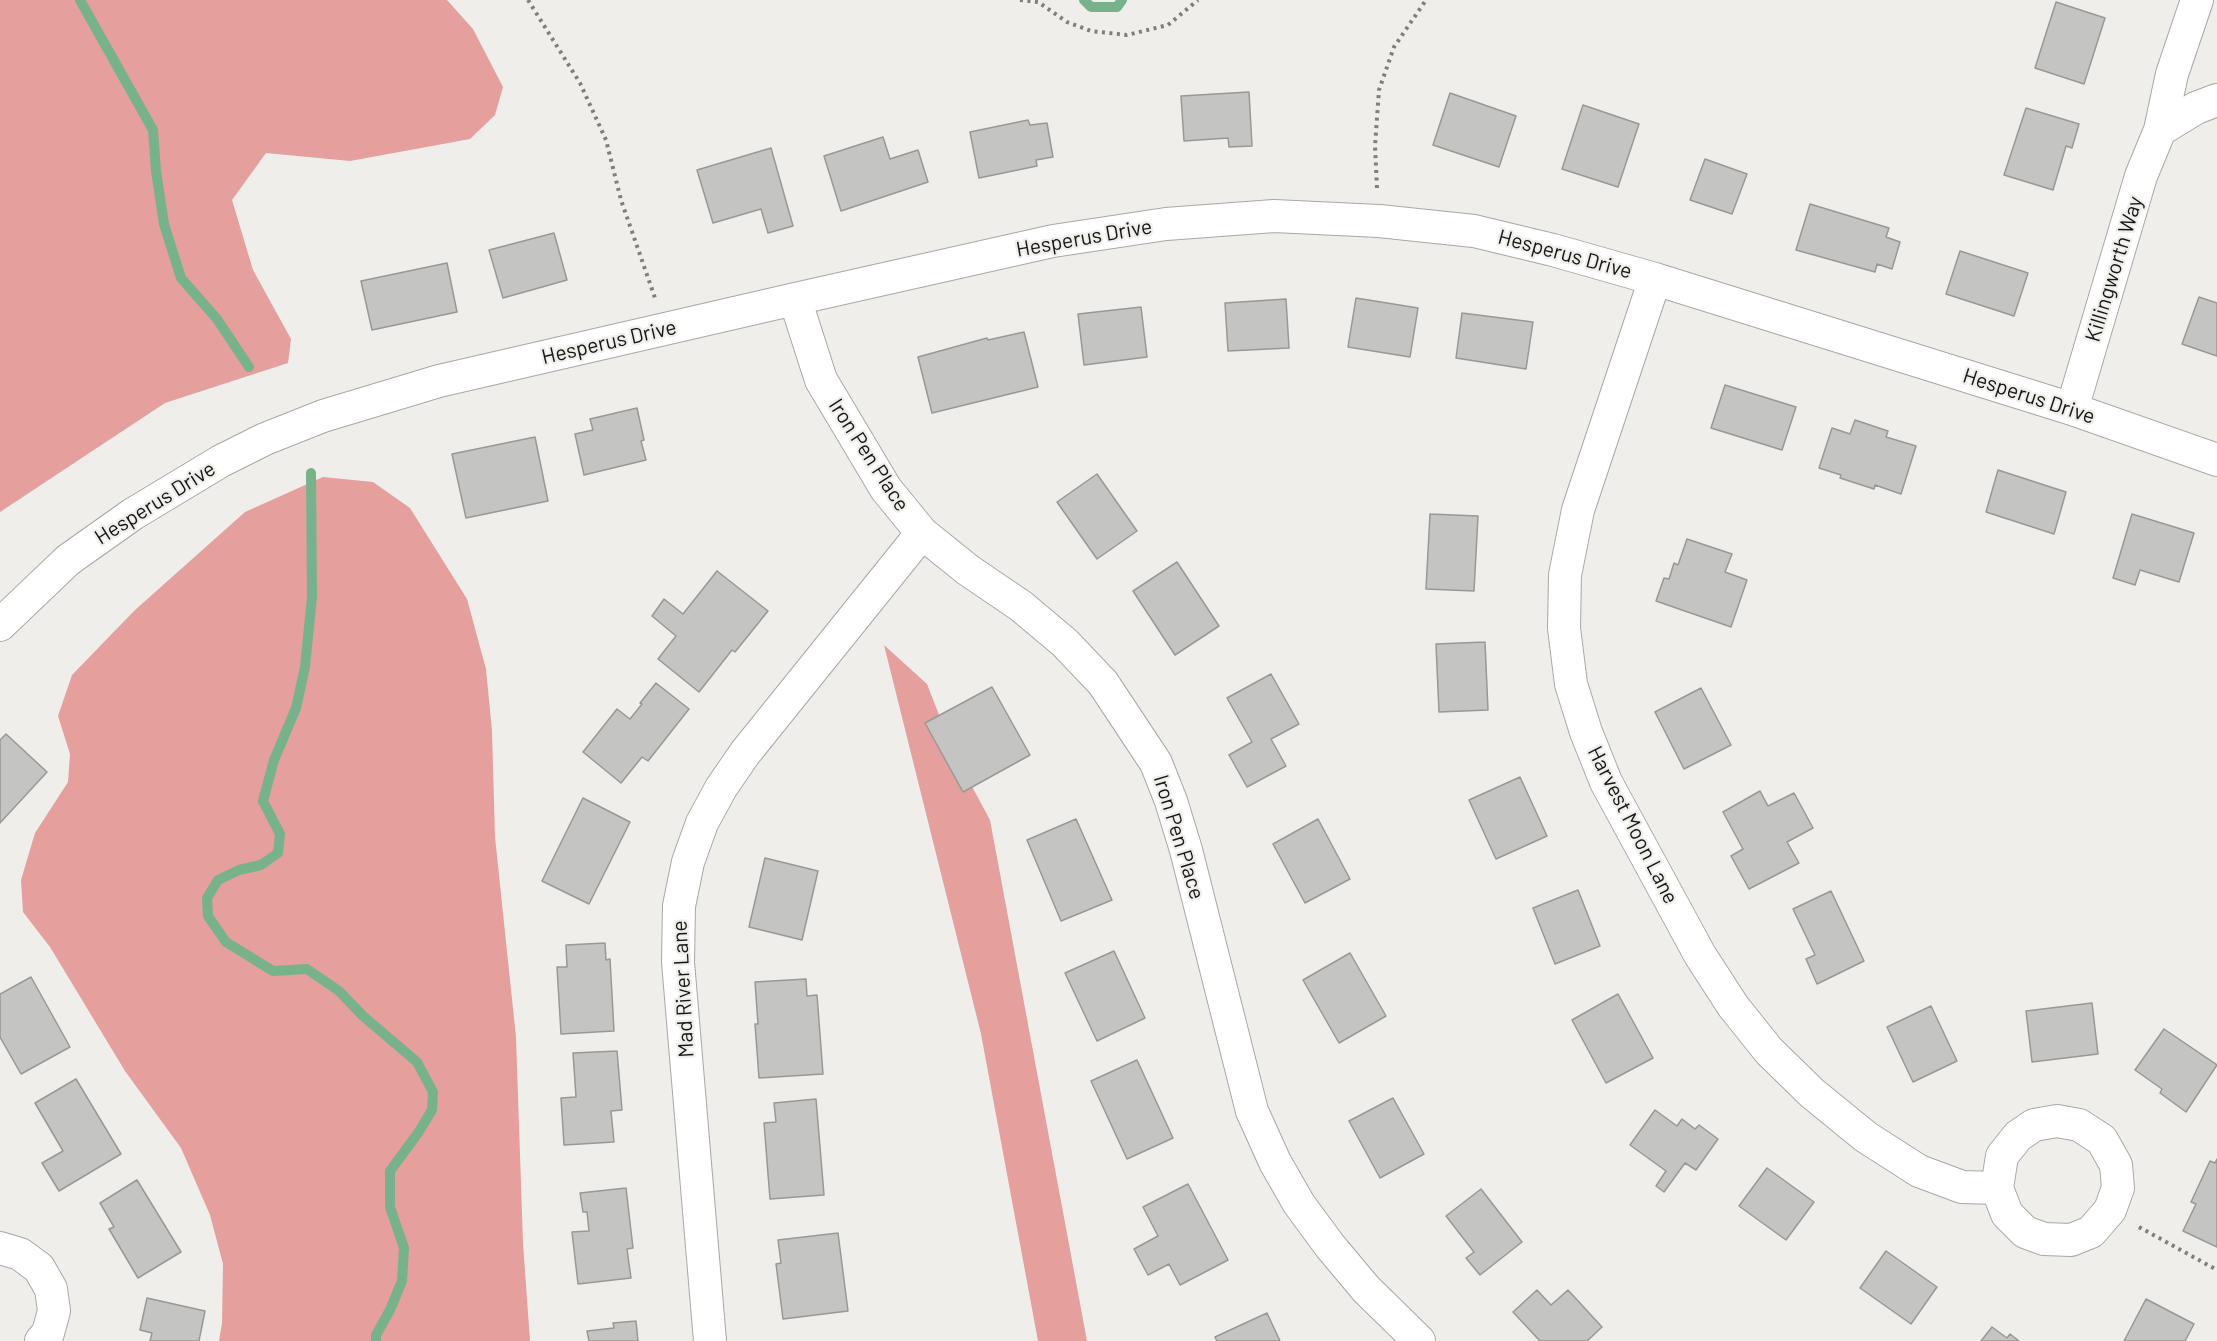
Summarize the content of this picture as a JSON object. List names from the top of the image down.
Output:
{
  "streets": {
    "street": [
      "Hesperus Drive",
      "Killingworth Way",
      "Iron Pen Place",
      "Harvest Moon Lane",
      "Mad River Lane"
    ]
  },
  "crossings": [
    ["Hesperus Drive", "Killingworth Way"],
    ["Hesperus Drive", "Iron Pen Place"],
    ["Hesperus Drive", "Harvest Moon Lane"],
    ["Iron Pen Place", "Mad River Lane"]
  ]
}
